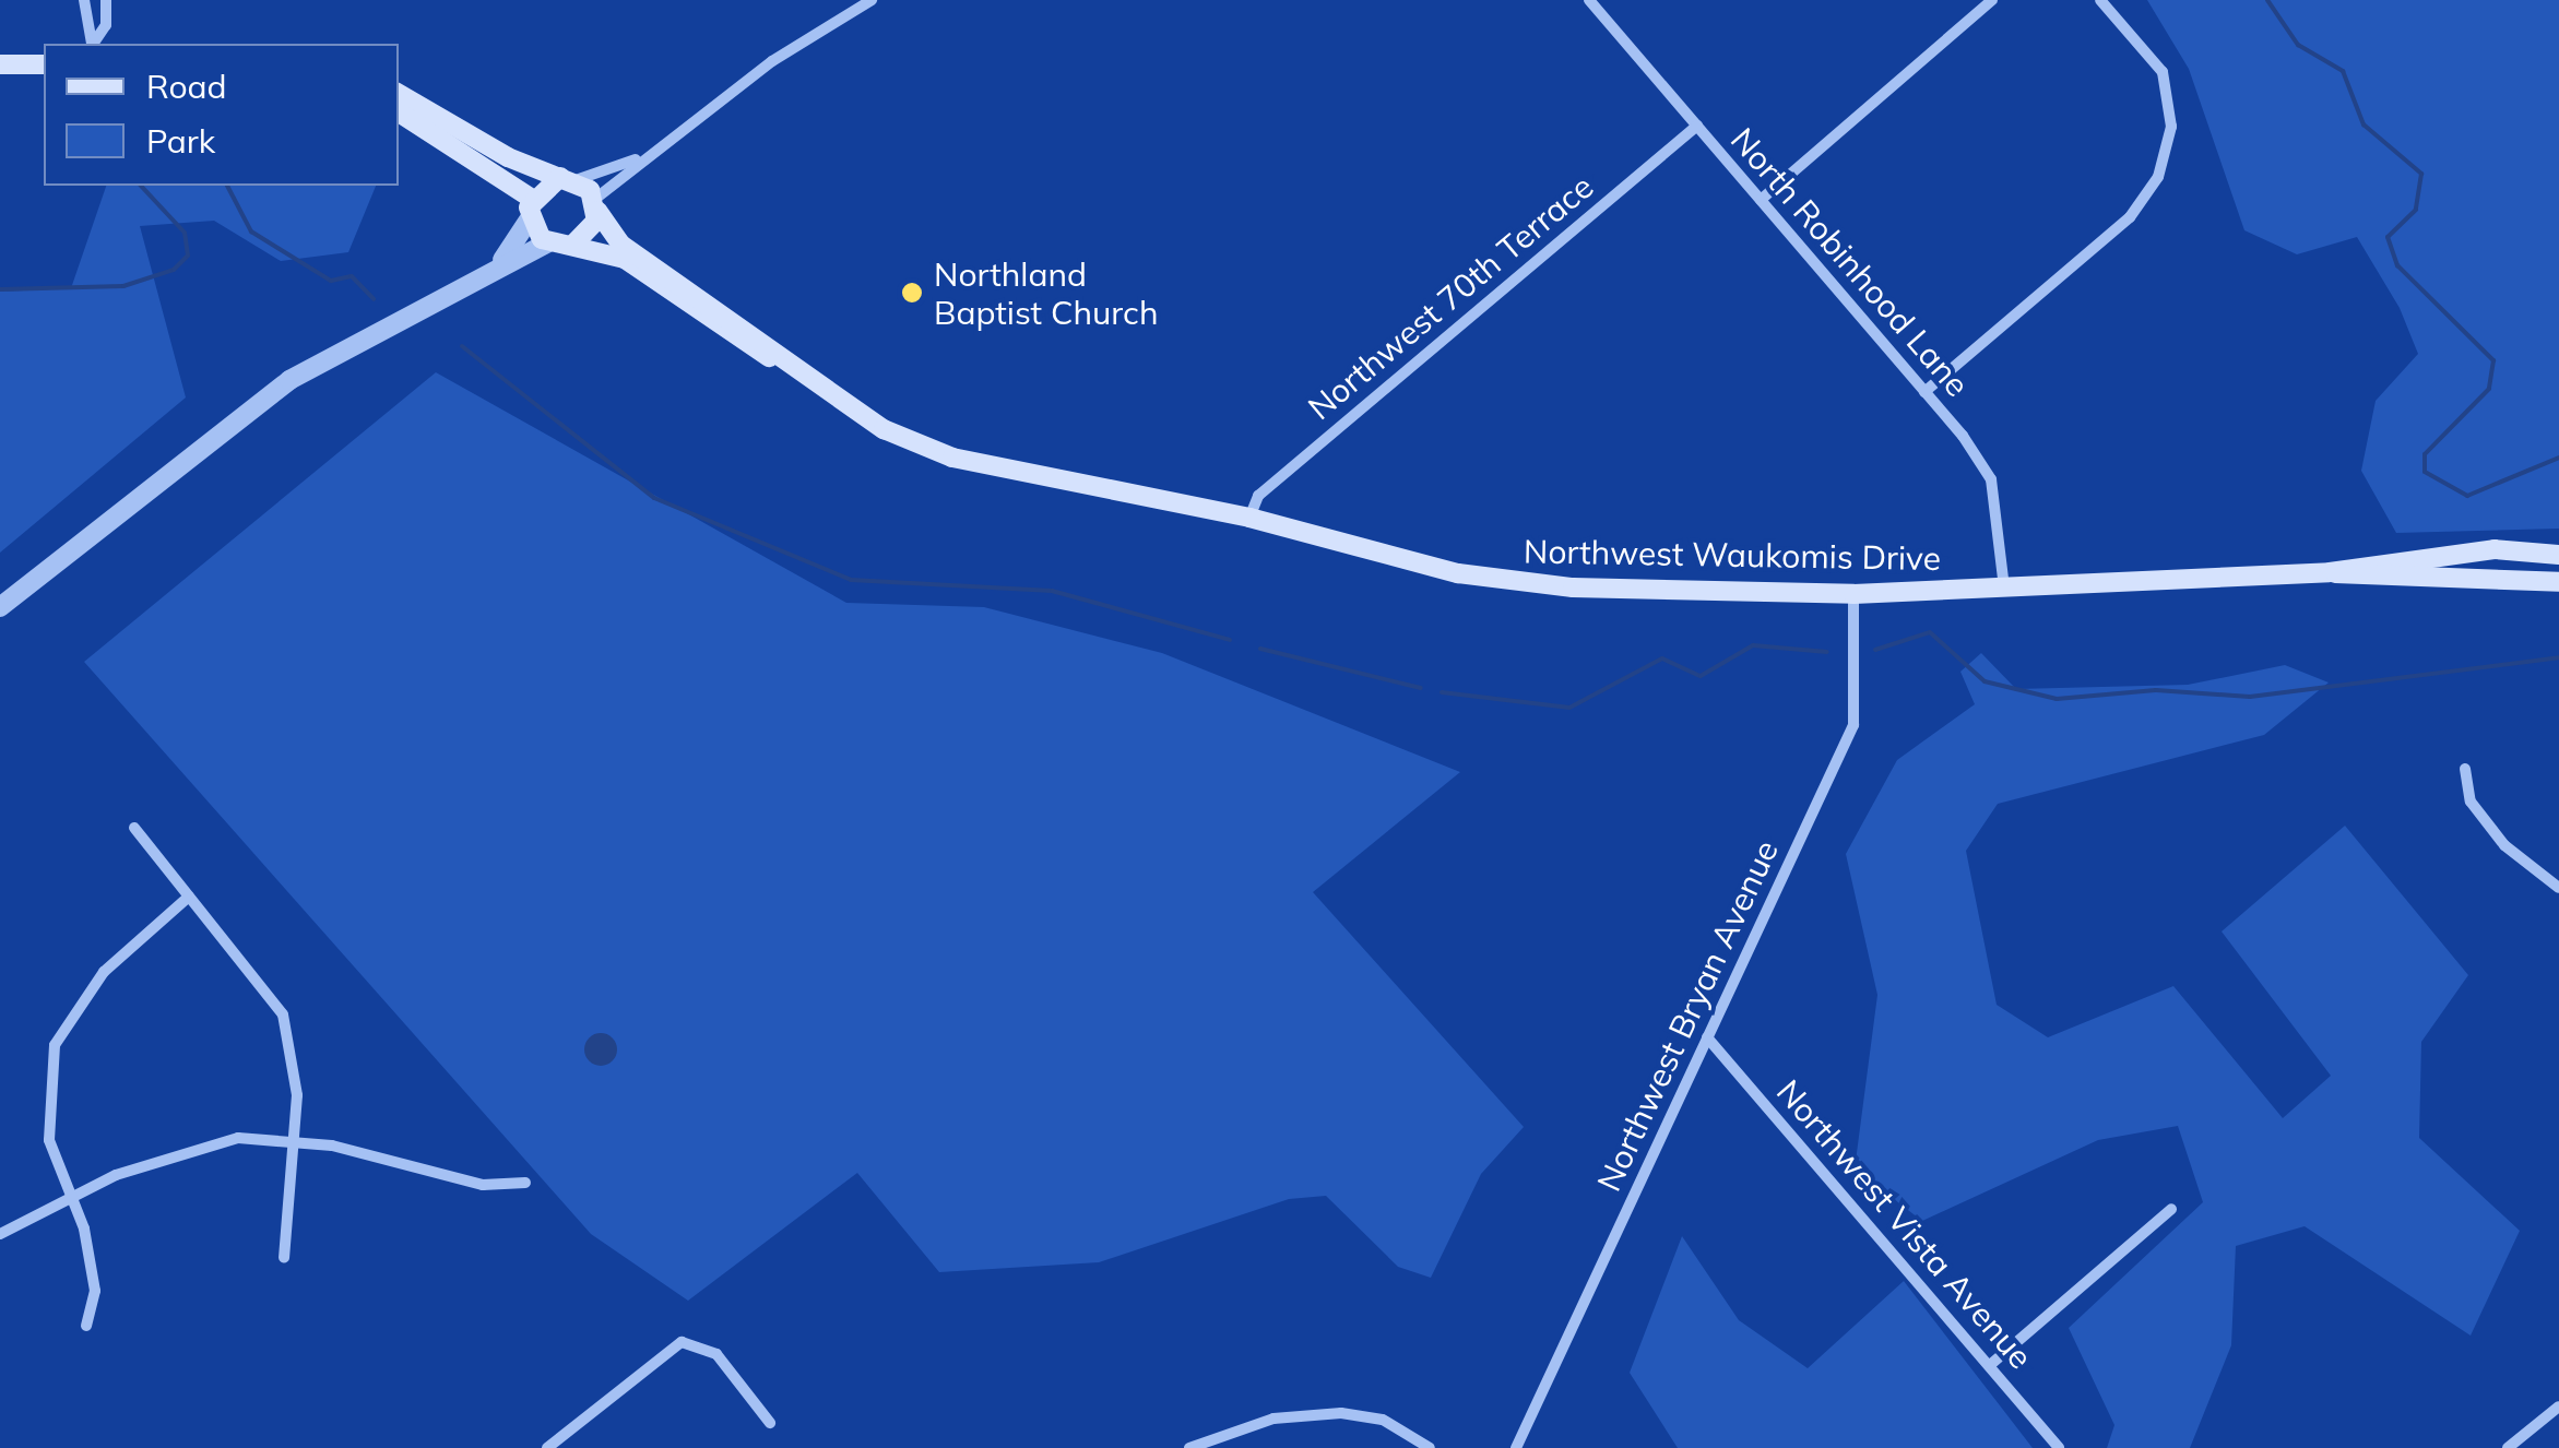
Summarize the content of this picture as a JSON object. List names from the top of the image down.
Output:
{
  "streets": {
    "main road": ["Northwest Waukomis Drive"],
    "street": [
      "North Robinhood Lane",
      "Northwest 70th Terrace",
      "Northwest Bryan Avenue",
      "Northwest Vista Avenue"
    ]
  },
  "crossings": [
    ["North Robinhood Lane", "Northwest 70th Terrace"],
    ["North Robinhood Lane", "Northwest Waukomis Drive"],
    ["Northwest 70th Terrace", "Northwest Waukomis Drive"],
    ["Northwest Waukomis Drive", "Northwest Bryan Avenue"],
    ["Northwest Bryan Avenue", "Northwest Vista Avenue"]
  ],
  "places": ["Northland Baptist Church"],
  "legend": ["Road", "Park"]
}
